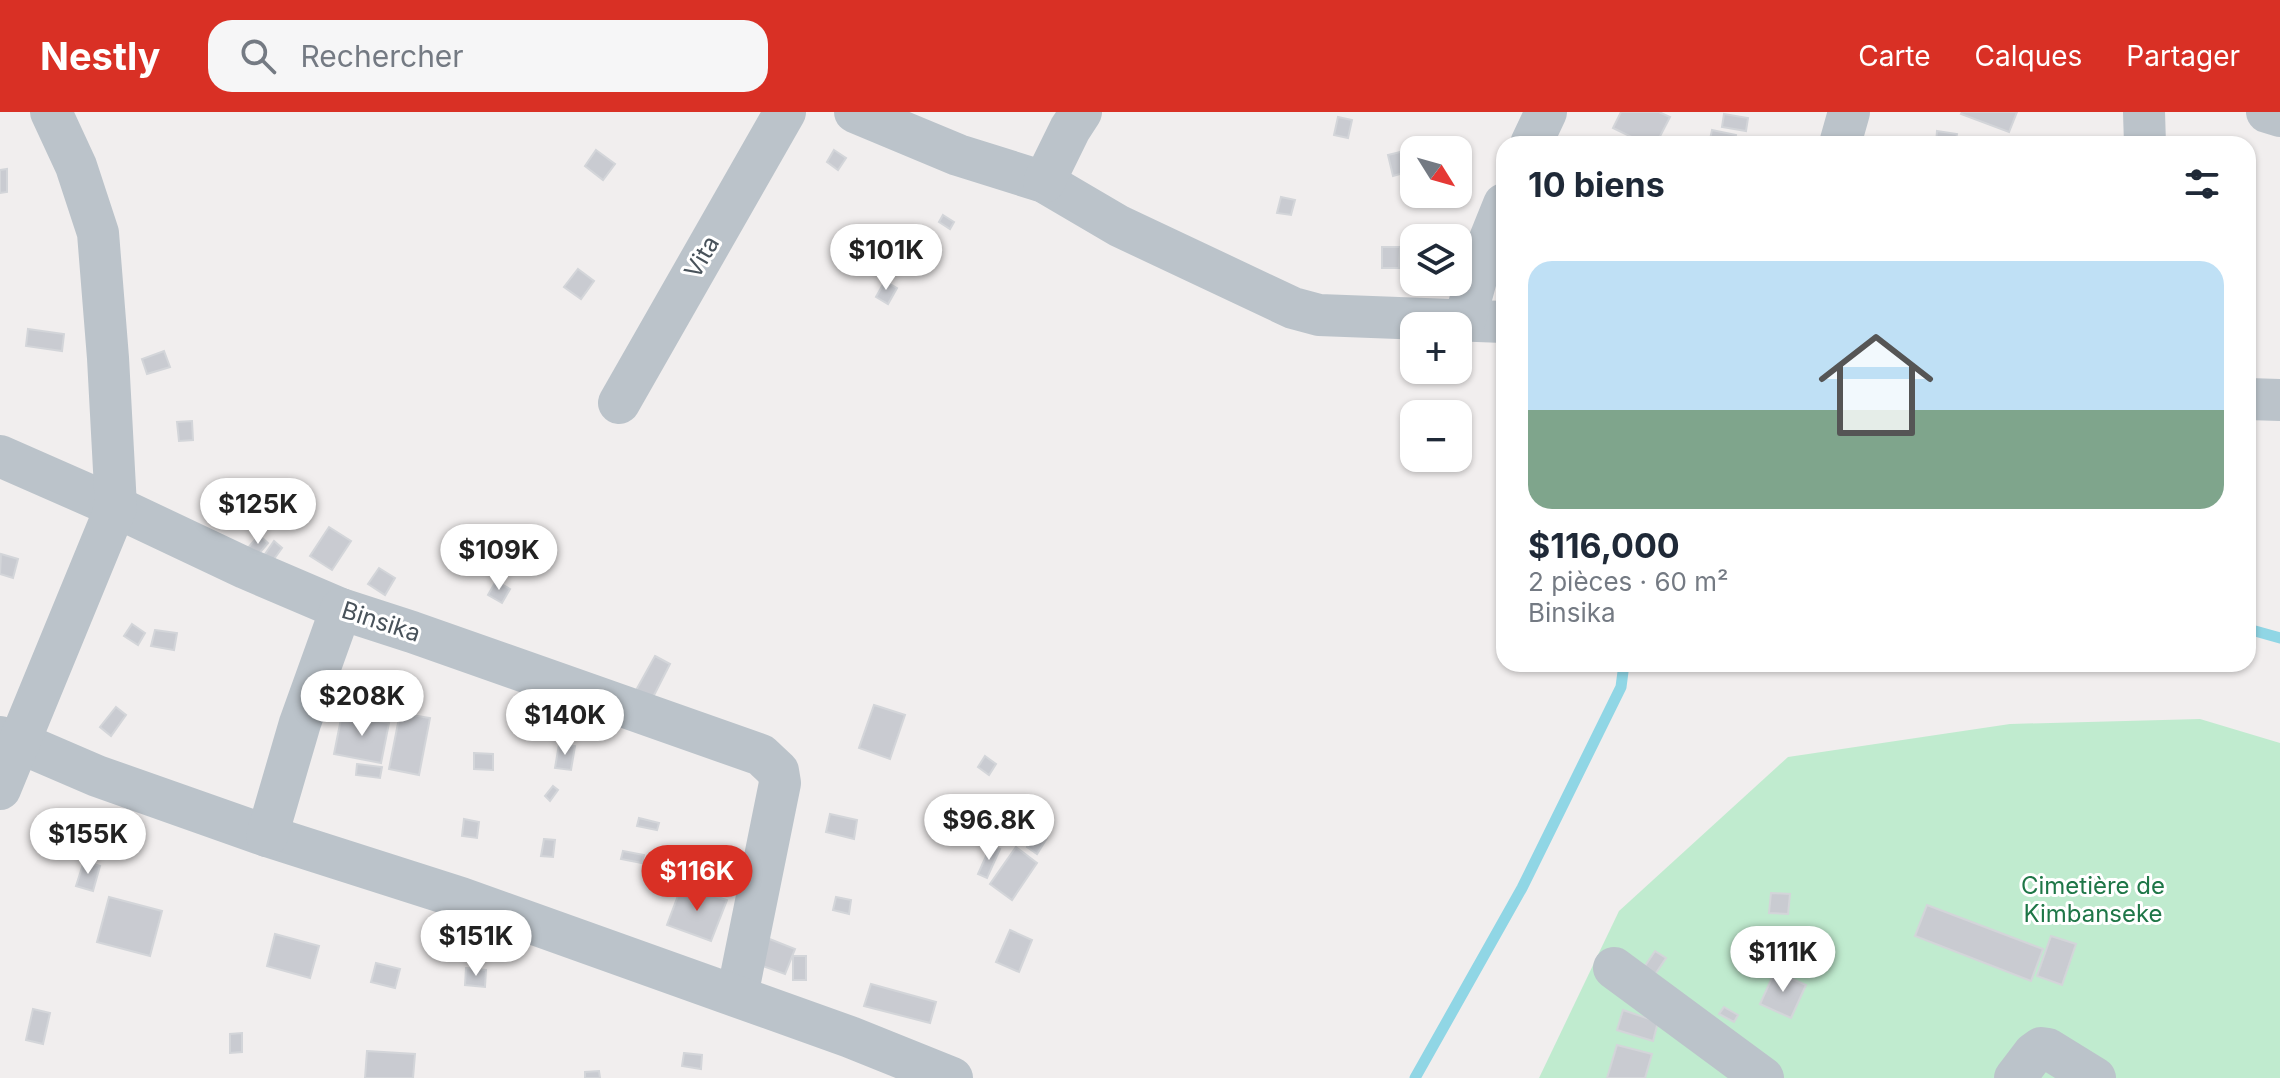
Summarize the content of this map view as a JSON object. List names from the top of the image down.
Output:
{
  "streets": {
    "street": ["Vita", "Binsika"]
  },
  "parks": ["Cimetière de Kimbanseke"],
  "north": "bottom right",
  "page": {
    "header": "Nestly",
    "search": "Rechercher",
    "nav": ["Carte", "Calques", "Partager"],
    "map_buttons": ["+", "−"],
    "heading": "10 biens",
    "price": [
      "$101K",
      "$125K",
      "$109K",
      "$208K",
      "$140K",
      "$96.8K",
      "$155K",
      "$116K",
      "$151K",
      "$111K"
    ],
    "list": [
      {
        "name": "$116,000",
        "note": "2 pièces · 60 m² · Binsika"
      }
    ]
  }
}
